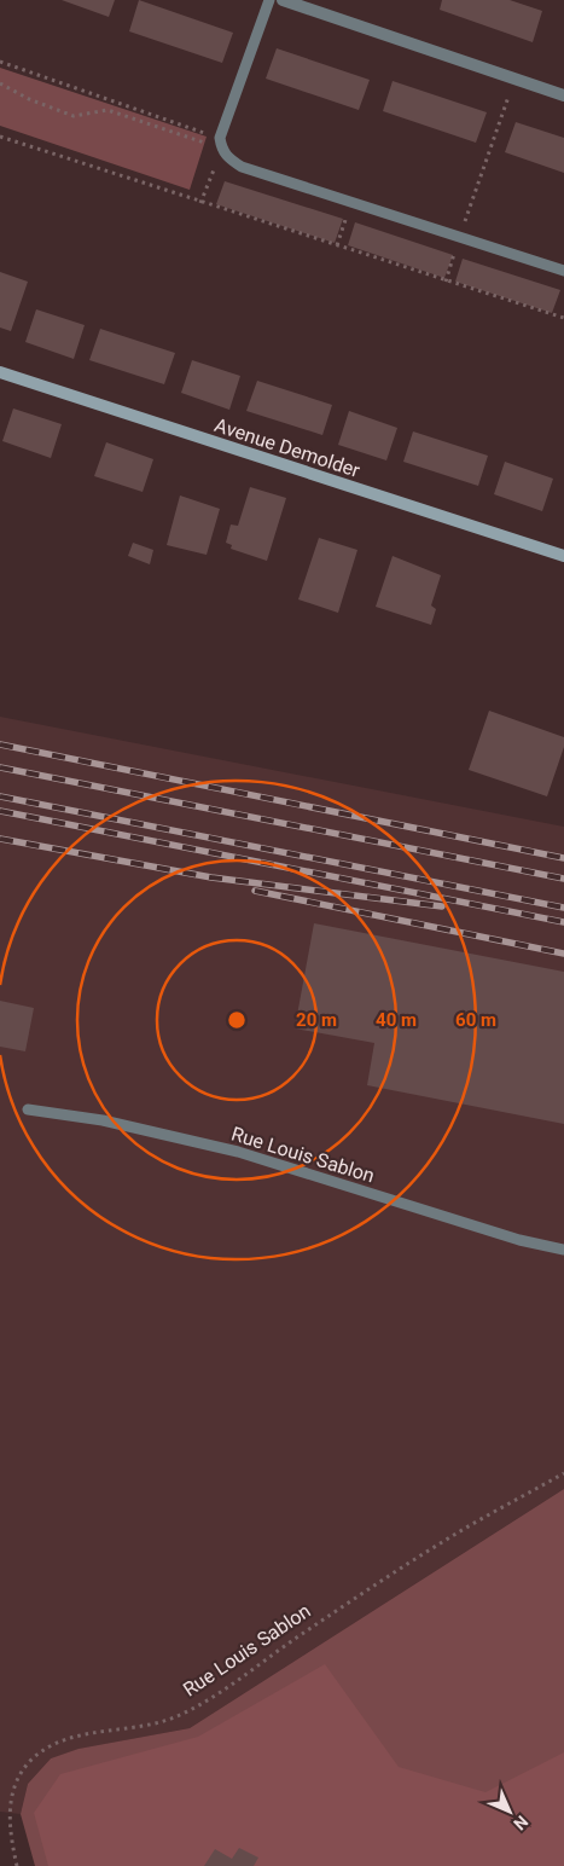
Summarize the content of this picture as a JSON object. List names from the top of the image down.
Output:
{
  "streets": {
    "street": ["Avenue Demolder"],
    "lane": ["Rue Louis Sablon"]
  },
  "north": "bottom right",
  "rings": ["20 m", "40 m", "60 m"]
}
